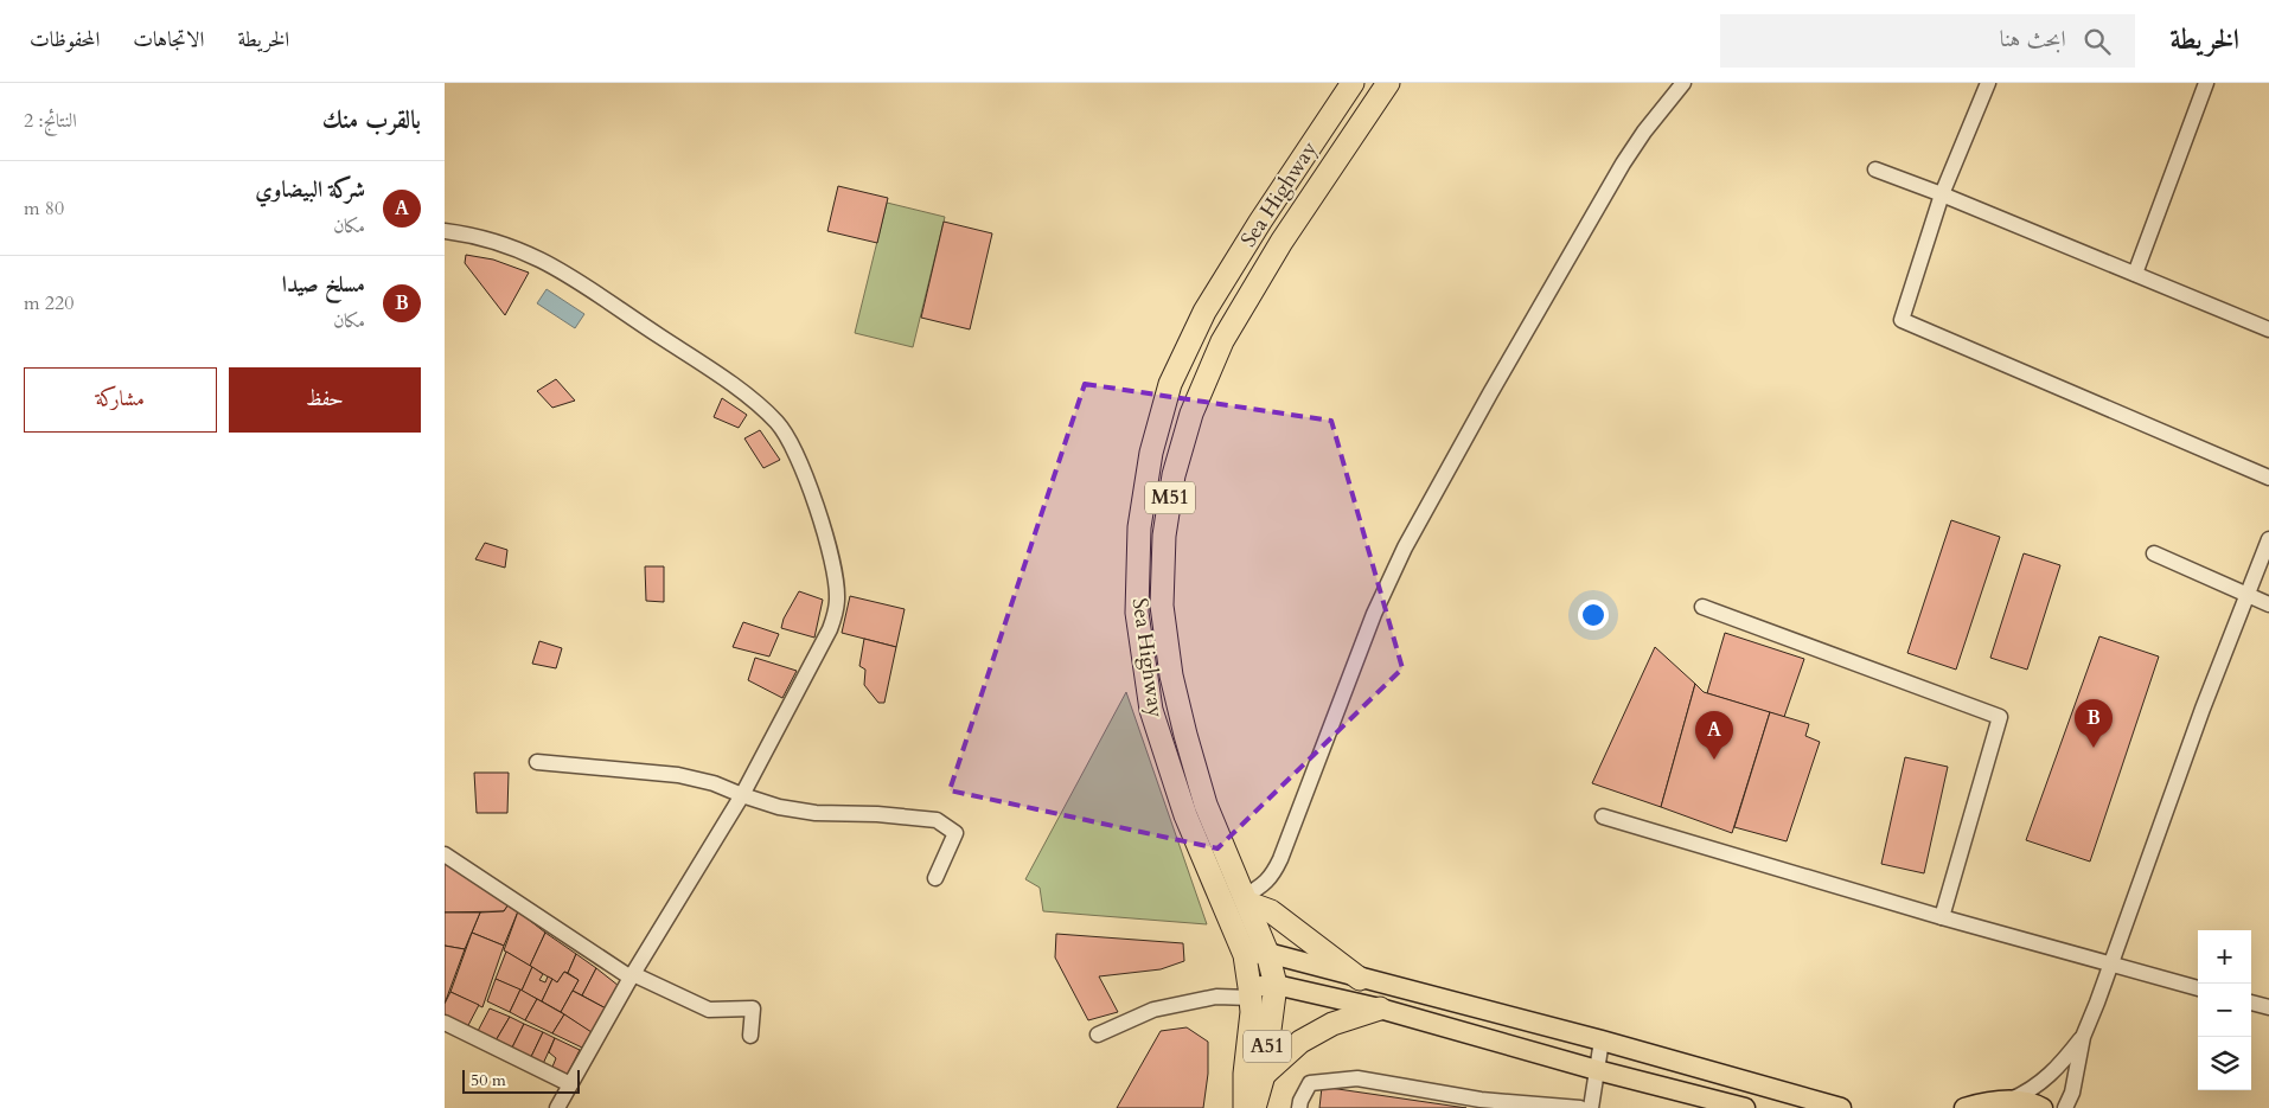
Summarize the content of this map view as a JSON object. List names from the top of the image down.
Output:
{
  "streets": {
    "highway": ["Sea Highway", "M51", "A51"]
  },
  "crossings": [
    ["Sea Highway", "A51"]
  ],
  "scale_bar": "50 m",
  "page": {
    "header": "الخريطة",
    "search": "ابحث هنا",
    "nav": ["الخريطة", "الاتجاهات", "المحفوظات"],
    "heading": ["بالقرب منك", "النتائج: 2"],
    "list": [
      {
        "mark": "A",
        "name": "شركة البيضاوي",
        "note": "مكان",
        "value": "80 m"
      },
      {
        "mark": "B",
        "name": "مسلخ صيدا",
        "note": "مكان",
        "value": "220 m"
      }
    ],
    "buttons": ["حفظ", "مشاركة"],
    "pins": ["B", "A"],
    "map_buttons": ["+", "−"],
    "scale": "50 m"
  }
}
